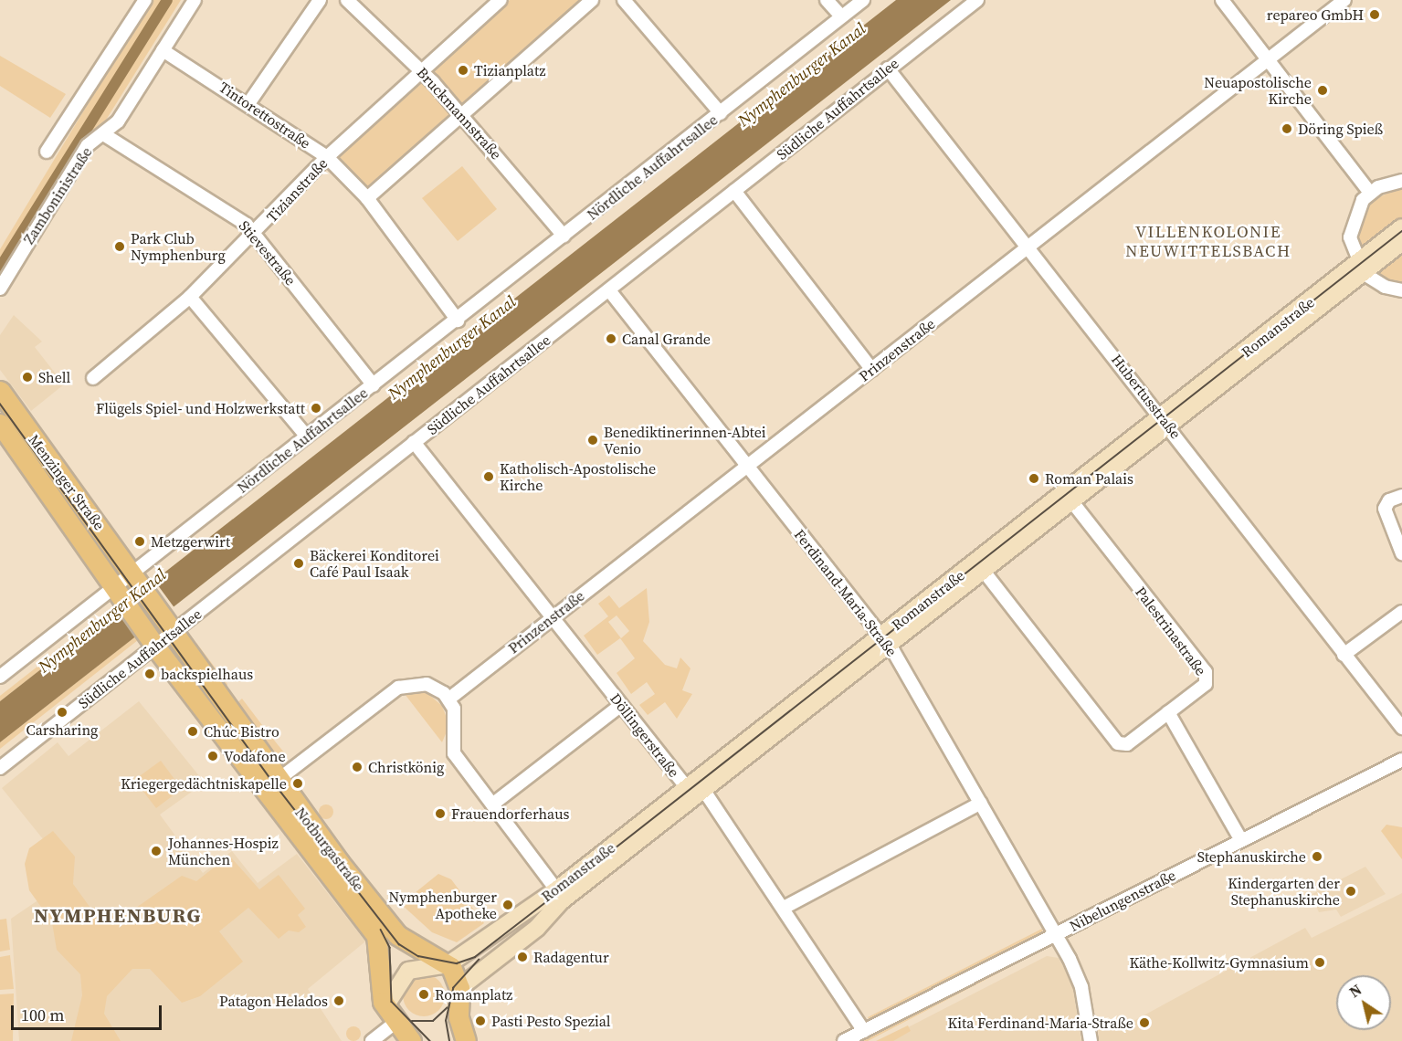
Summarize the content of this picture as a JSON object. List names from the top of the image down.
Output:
{
  "streets": {
    "main road": ["Romanstraße", "Menzinger Straße", "Notburgastraße"],
    "street": [
      "Südliche Auffahrtsallee",
      "Bruckmannstraße",
      "Tintorettostraße",
      "Nördliche Auffahrtsallee",
      "Tizianstraße",
      "Zamboninistraße",
      "Stievestraße",
      "Prinzenstraße",
      "Hubertusstraße",
      "Ferdinand-Maria-Straße",
      "Palestrinastraße",
      "Döllingerstraße",
      "Nibelungenstraße"
    ]
  },
  "crossings": [
    ["Südliche Auffahrtsallee", "Hubertusstraße"],
    ["Südliche Auffahrtsallee", "Menzinger Straße"],
    ["Südliche Auffahrtsallee", "Ferdinand-Maria-Straße"],
    ["Südliche Auffahrtsallee", "Döllingerstraße"],
    ["Südliche Auffahrtsallee", "Notburgastraße"],
    ["Bruckmannstraße", "Nördliche Auffahrtsallee"],
    ["Bruckmannstraße", "Tizianstraße"],
    ["Tintorettostraße", "Nördliche Auffahrtsallee"],
    ["Tintorettostraße", "Tizianstraße"],
    ["Tintorettostraße", "Zamboninistraße"],
    ["Nördliche Auffahrtsallee", "Stievestraße"],
    ["Nördliche Auffahrtsallee", "Menzinger Straße"],
    ["Tizianstraße", "Stievestraße"],
    ["Zamboninistraße", "Stievestraße"],
    ["Romanstraße", "Hubertusstraße"],
    ["Romanstraße", "Ferdinand-Maria-Straße"],
    ["Romanstraße", "Palestrinastraße"],
    ["Romanstraße", "Döllingerstraße"],
    ["Romanstraße", "Notburgastraße"],
    ["Prinzenstraße", "Hubertusstraße"],
    ["Prinzenstraße", "Ferdinand-Maria-Straße"],
    ["Prinzenstraße", "Döllingerstraße"],
    ["Menzinger Straße", "Notburgastraße"],
    ["Ferdinand-Maria-Straße", "Nibelungenstraße"]
  ],
  "districts": ["VILLENKOLONIE NEUWITTELSBACH", "NYMPHENBURG"],
  "water": ["Nymphenburger Kanal"],
  "places": [
    "repareo GmbH",
    "Tizianplatz",
    "Neuapostolische Kirche",
    "Döring Spieß",
    "Park Club Nymphenburg",
    "Canal Grande",
    "Shell",
    "Flügels Spiel- und Holzwerkstatt",
    "Benediktinerinnen-Abtei Venio",
    "Katholisch-Apostolische Kirche",
    "Roman Palais",
    "Metzgerwirt",
    "Bäckerei Konditorei Café Paul Isaak",
    "backspielhaus",
    "Carsharing",
    "Chúc Bistro",
    "Vodafone",
    "Christkönig",
    "Kriegergedächtniskapelle",
    "Frauendorferhaus",
    "Johannes-Hospiz München",
    "Stephanuskirche",
    "Kindergarten der Stephanuskirche",
    "Nymphenburger Apotheke",
    "Radagentur",
    "Käthe-Kollwitz-Gymnasium",
    "Romanplatz",
    "Patagon Helados",
    "Pasti Pesto Spezial",
    "Kita Ferdinand-Maria-Straße"
  ],
  "scale_bar": "100 m",
  "north": "top left"
}
